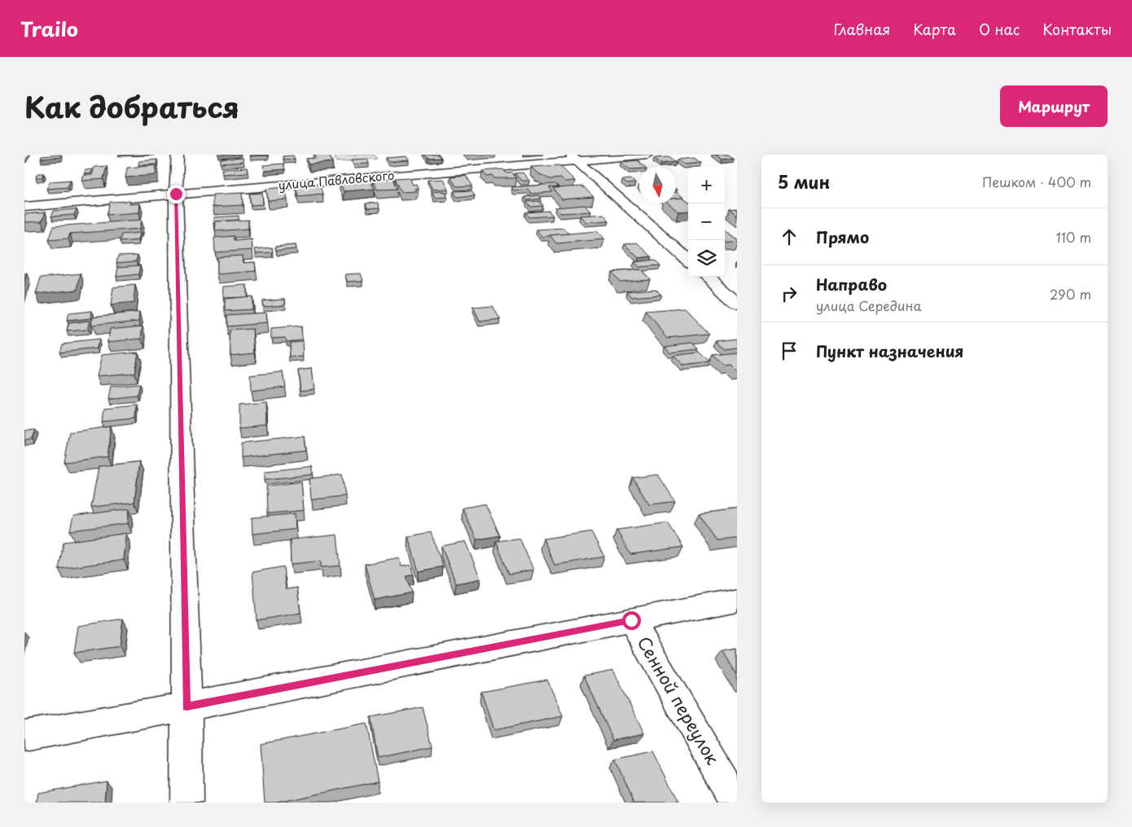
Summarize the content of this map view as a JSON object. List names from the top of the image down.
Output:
{
  "streets": {
    "street": ["улица Павловского", "Сенной переулок"]
  },
  "north": "bottom",
  "page": {
    "header": "Trailo",
    "nav": [
      "Главная",
      "Карта",
      "О нас",
      "Контакты"
    ],
    "title": "Как добраться",
    "buttons": "Маршрут",
    "heading": ["5 мин", "Пешком · 400 m"],
    "map_buttons": ["+", "−"],
    "list": [
      ["Прямо", "110 m"],
      ["Направо", "улица Середина", "290 m"],
      "Пункт назначения"
    ]
  }
}
